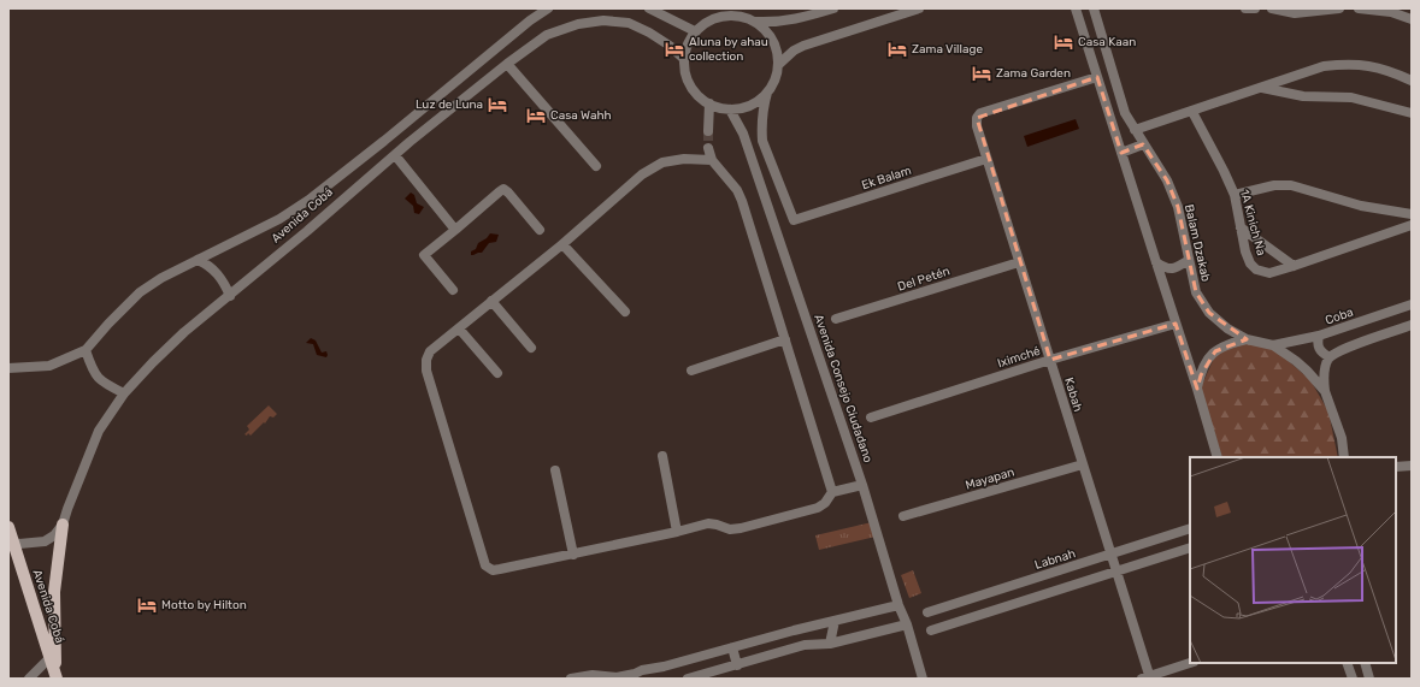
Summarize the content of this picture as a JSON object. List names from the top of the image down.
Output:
{
  "streets": {
    "main road": ["Avenida Cobá"],
    "street": [
      "Ek Balam",
      "1A Kinich Na",
      "Balam Dzakab",
      "Del Petén",
      "Coba",
      "Iximché",
      "Avenida Consejo Ciudadano",
      "Kabah",
      "Mayapan",
      "Labnah"
    ]
  },
  "crossings": [
    ["Ek Balam", "Avenida Cobá"],
    ["Ek Balam", "Avenida Consejo Ciudadano"],
    ["Ek Balam", "Kabah"],
    ["Avenida Cobá", "Avenida Consejo Ciudadano"],
    ["Balam Dzakab", "Coba"],
    ["Del Petén", "Kabah"],
    ["Iximché", "Kabah"],
    ["Kabah", "Mayapan"],
    ["Kabah", "Labnah"]
  ],
  "places": {
    "hotel": [
      "Casa Kaan",
      "Aluna by ahau collection",
      "Zama Village",
      "Zama Garden",
      "Luz de Luna",
      "Casa Wahh",
      "Motto by Hilton"
    ]
  }
}
